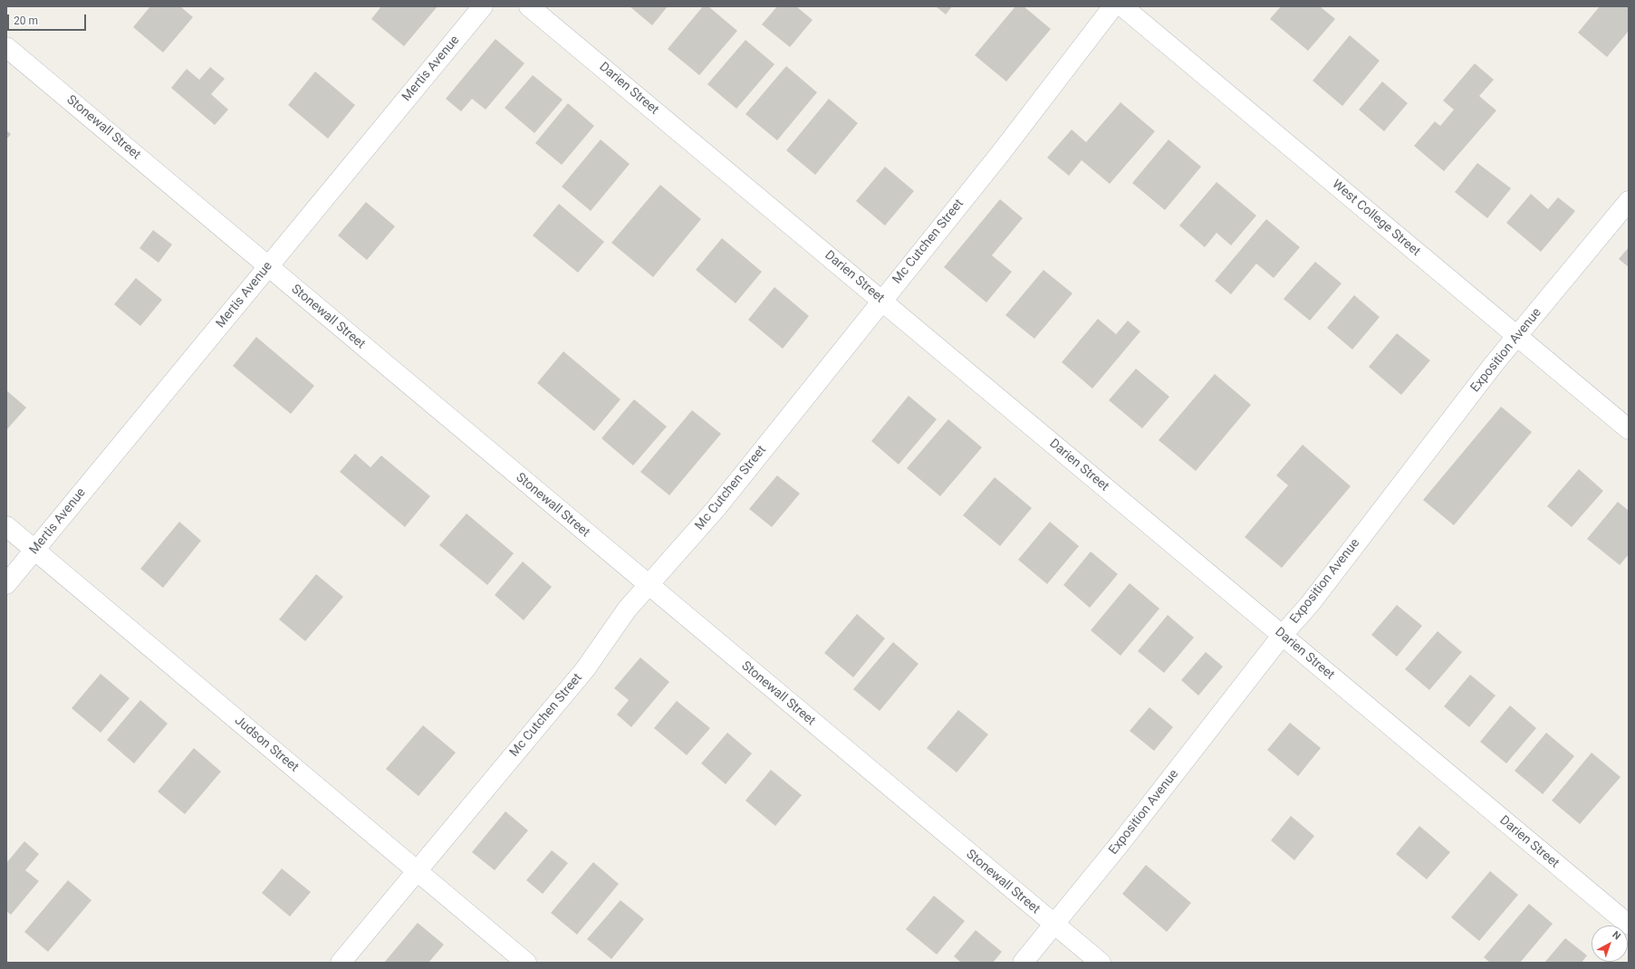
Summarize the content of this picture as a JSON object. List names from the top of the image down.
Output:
{
  "streets": {
    "street": [
      "Mertis Avenue",
      "Darien Street",
      "Stonewall Street",
      "West College Street",
      "Mc Cutchen Street",
      "Exposition Avenue",
      "Judson Street"
    ]
  },
  "crossings": [
    ["Mertis Avenue", "Stonewall Street"],
    ["Mertis Avenue", "Judson Street"],
    ["Darien Street", "Mc Cutchen Street"],
    ["Darien Street", "Exposition Avenue"],
    ["Stonewall Street", "Mc Cutchen Street"],
    ["Stonewall Street", "Exposition Avenue"],
    ["West College Street", "Exposition Avenue"],
    ["Mc Cutchen Street", "Judson Street"]
  ],
  "scale_bar": "20 m",
  "north": "top right"
}
